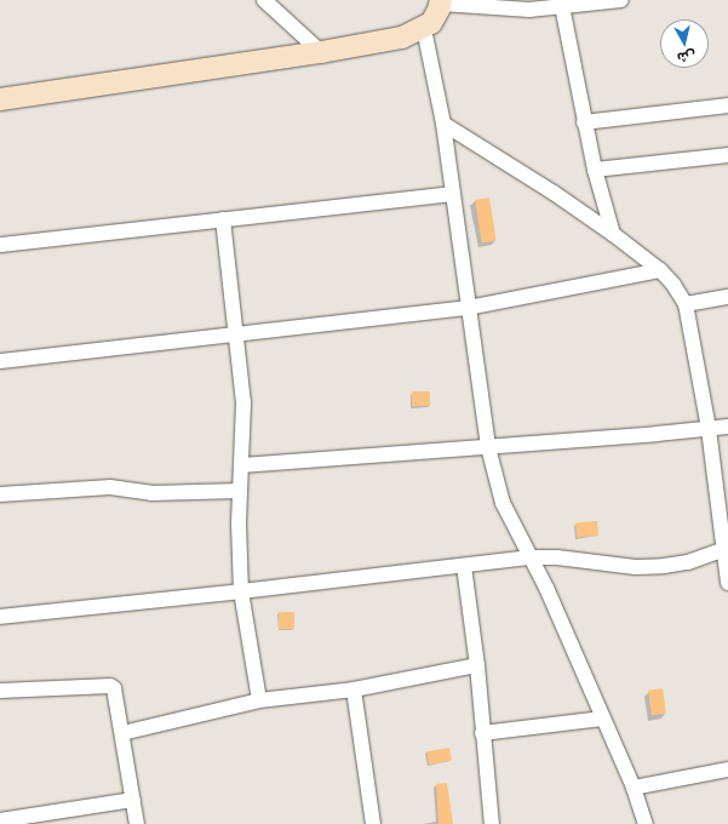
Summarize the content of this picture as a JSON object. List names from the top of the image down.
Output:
{
  "north": "bottom"
}
